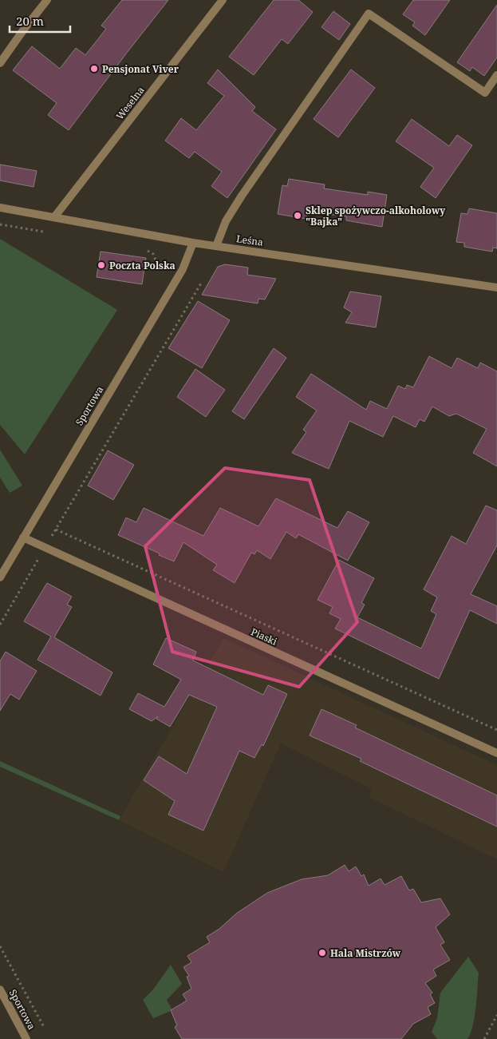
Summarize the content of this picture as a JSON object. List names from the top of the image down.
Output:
{
  "streets": {
    "street": [
      "Weselna",
      "Leśna",
      "Sportowa",
      "Piaski"
    ]
  },
  "crossings": [
    ["Weselna", "Leśna"],
    ["Leśna", "Sportowa"],
    ["Sportowa", "Piaski"]
  ],
  "places": [
    "Pensjonat Viver",
    "Sklep spożywczo-alkoholowy \"Bajka\"",
    "Poczta Polska",
    "Hala Mistrzów"
  ],
  "scale_bar": "20 m"
}
